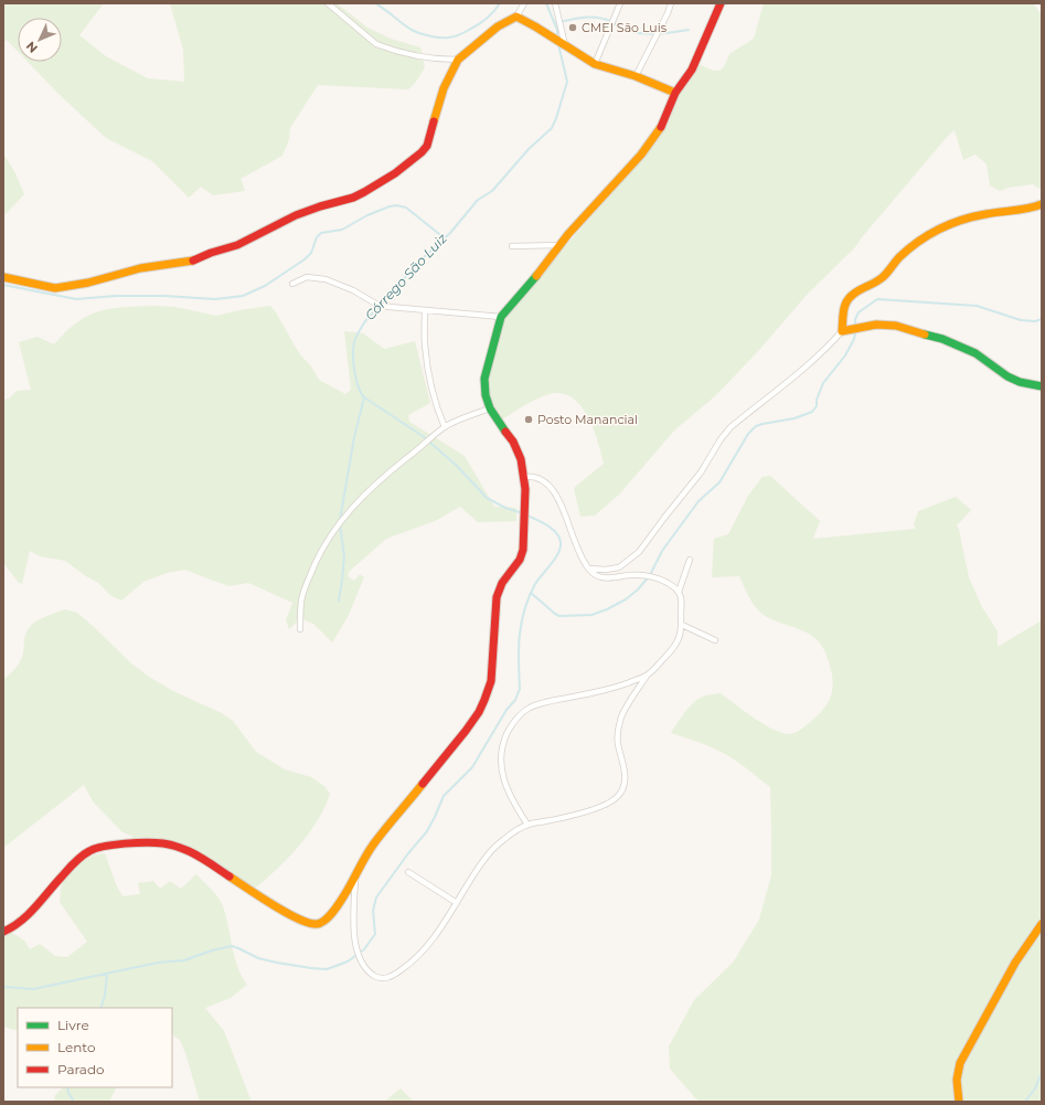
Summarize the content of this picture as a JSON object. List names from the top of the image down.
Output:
{
  "water": ["Córrego São Luiz"],
  "places": ["CMEI São Luis", "Posto Manancial"],
  "legend": ["Livre", "Lento", "Parado"],
  "north": "bottom left"
}
